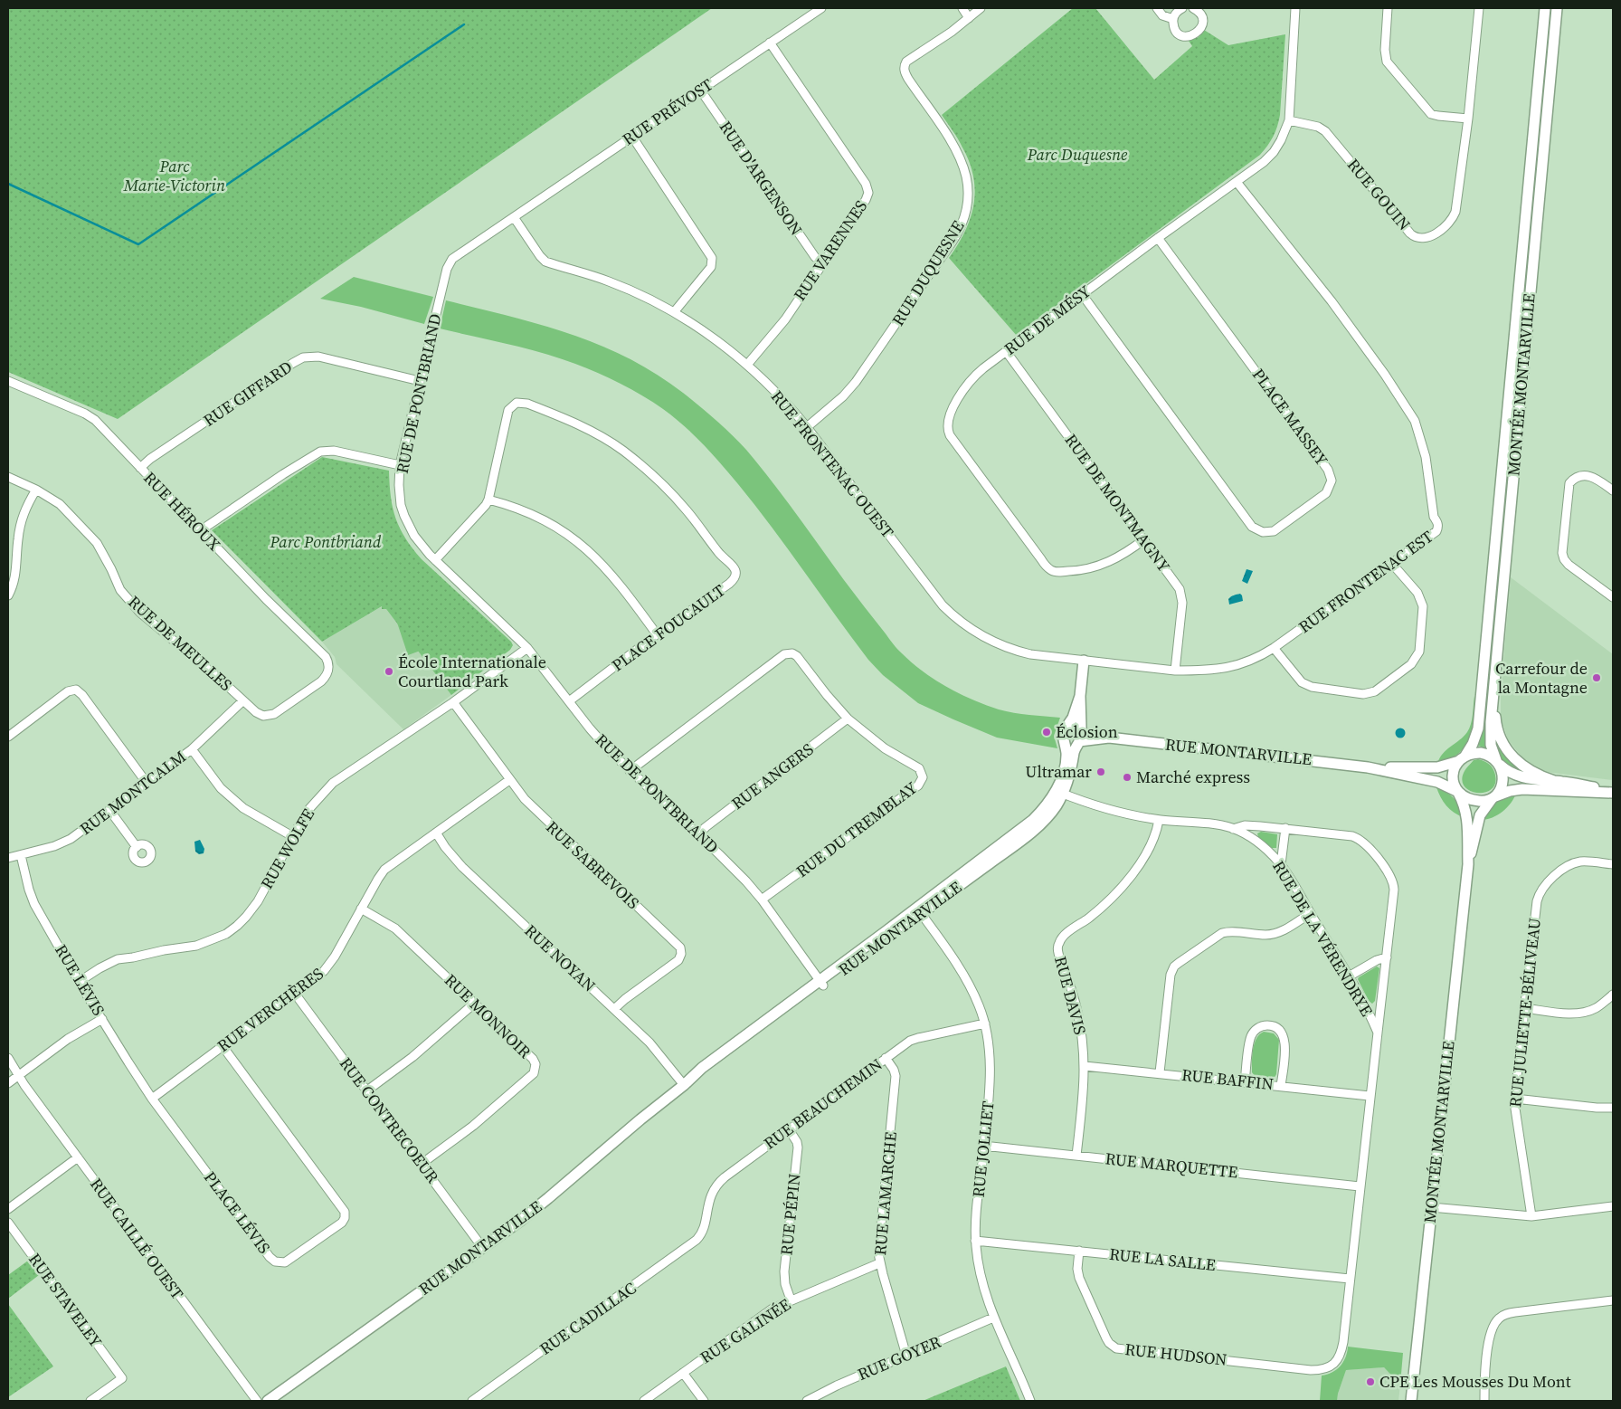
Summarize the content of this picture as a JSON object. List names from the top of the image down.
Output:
{
  "streets": {
    "street": [
      "RUE PRÉVOST",
      "RUE D'ARGENSON",
      "RUE GOUIN",
      "RUE VARENNES",
      "RUE DUQUESNE",
      "RUE DE MÉSY",
      "MONTÉE MONTARVILLE",
      "RUE GIFFARD",
      "RUE DE PONTBRIAND",
      "PLACE MASSEY",
      "RUE FRONTENAC OUEST",
      "RUE DE MONTMAGNY",
      "RUE HÉROUX",
      "RUE FRONTENAC EST",
      "PLACE FOUCAULT",
      "RUE DE MEULLES",
      "RUE MONTARVILLE",
      "RUE ANGERS",
      "RUE MONTCALM",
      "RUE DU TREMBLAY",
      "RUE WOLFE",
      "RUE SABREVOIS",
      "RUE DE LA VÉRENDRYE",
      "RUE NOYAN",
      "RUE LÉVIS",
      "RUE DAVIS",
      "RUE VERCHÈRES",
      "RUE JULIETTE-BÉLIVEAU",
      "RUE MONNOIR",
      "RUE BAFFIN",
      "RUE BEAUCHEMIN",
      "RUE CONTRECOEUR",
      "RUE JOLLIET",
      "RUE MARQUETTE",
      "RUE LAMARCHE",
      "PLACE LÉVIS",
      "RUE PÉPIN",
      "RUE CAILLÉ OUEST",
      "RUE LA SALLE",
      "RUE STAVELEY",
      "RUE CADILLAC",
      "RUE GALINÉE",
      "RUE HUDSON",
      "RUE GOYER"
    ]
  },
  "crossings": [
    ["RUE PRÉVOST", "RUE D'ARGENSON"],
    ["RUE PRÉVOST", "RUE VARENNES"],
    ["RUE PRÉVOST", "RUE DE PONTBRIAND"],
    ["RUE PRÉVOST", "RUE FRONTENAC OUEST"],
    ["RUE D'ARGENSON", "RUE VARENNES"],
    ["RUE GOUIN", "RUE DE MÉSY"],
    ["RUE VARENNES", "RUE FRONTENAC OUEST"],
    ["RUE DUQUESNE", "RUE FRONTENAC OUEST"],
    ["RUE DE MÉSY", "PLACE MASSEY"],
    ["RUE DE MÉSY", "RUE DE MONTMAGNY"],
    ["RUE DE MÉSY", "RUE FRONTENAC EST"],
    ["MONTÉE MONTARVILLE", "RUE MONTARVILLE"],
    ["RUE GIFFARD", "RUE DE PONTBRIAND"],
    ["RUE GIFFARD", "RUE HÉROUX"],
    ["RUE DE PONTBRIAND", "RUE FRONTENAC OUEST"],
    ["RUE DE PONTBRIAND", "PLACE FOUCAULT"],
    ["RUE DE PONTBRIAND", "RUE MONTARVILLE"],
    ["RUE DE PONTBRIAND", "RUE ANGERS"],
    ["RUE DE PONTBRIAND", "RUE DU TREMBLAY"],
    ["RUE DE PONTBRIAND", "RUE WOLFE"],
    ["RUE FRONTENAC OUEST", "RUE FRONTENAC EST"],
    ["RUE FRONTENAC OUEST", "RUE MONTARVILLE"],
    ["RUE DE MONTMAGNY", "RUE FRONTENAC EST"],
    ["RUE HÉROUX", "RUE DE MEULLES"],
    ["RUE FRONTENAC EST", "RUE MONTARVILLE"],
    ["RUE DE MEULLES", "RUE MONTCALM"],
    ["RUE MONTARVILLE", "RUE DE LA VÉRENDRYE"],
    ["RUE MONTARVILLE", "RUE NOYAN"],
    ["RUE MONTARVILLE", "RUE CONTRECOEUR"],
    ["RUE MONTARVILLE", "RUE JOLLIET"],
    ["RUE ANGERS", "RUE DU TREMBLAY"],
    ["RUE MONTCALM", "RUE LÉVIS"],
    ["RUE WOLFE", "RUE SABREVOIS"],
    ["RUE WOLFE", "RUE LÉVIS"],
    ["RUE SABREVOIS", "RUE NOYAN"],
    ["RUE SABREVOIS", "RUE VERCHÈRES"],
    ["RUE DE LA VÉRENDRYE", "RUE DAVIS"],
    ["RUE DE LA VÉRENDRYE", "RUE BAFFIN"],
    ["RUE DE LA VÉRENDRYE", "RUE MARQUETTE"],
    ["RUE DE LA VÉRENDRYE", "RUE LA SALLE"],
    ["RUE DE LA VÉRENDRYE", "RUE HUDSON"],
    ["RUE NOYAN", "RUE VERCHÈRES"],
    ["RUE LÉVIS", "RUE VERCHÈRES"],
    ["RUE LÉVIS", "PLACE LÉVIS"],
    ["RUE DAVIS", "RUE BAFFIN"],
    ["RUE DAVIS", "RUE MARQUETTE"],
    ["RUE VERCHÈRES", "RUE MONNOIR"],
    ["RUE VERCHÈRES", "RUE CONTRECOEUR"],
    ["RUE VERCHÈRES", "PLACE LÉVIS"],
    ["RUE MONNOIR", "RUE CONTRECOEUR"],
    ["RUE BEAUCHEMIN", "RUE JOLLIET"],
    ["RUE BEAUCHEMIN", "RUE LAMARCHE"],
    ["RUE BEAUCHEMIN", "RUE PÉPIN"],
    ["RUE BEAUCHEMIN", "RUE CADILLAC"],
    ["RUE JOLLIET", "RUE MARQUETTE"],
    ["RUE JOLLIET", "RUE LA SALLE"],
    ["RUE JOLLIET", "RUE GOYER"],
    ["RUE LAMARCHE", "RUE GALINÉE"],
    ["RUE LAMARCHE", "RUE GOYER"],
    ["RUE PÉPIN", "RUE GALINÉE"],
    ["RUE LA SALLE", "RUE HUDSON"]
  ],
  "parks": ["Parc Duquesne", "Parc Marie-Victorin", "Parc Pontbriand"],
  "places": [
    "École Internationale Courtland Park",
    "Carrefour de la Montagne",
    "Éclosion",
    "Ultramar",
    "Marché express",
    "CPE Les Mousses Du Mont"
  ]
}
